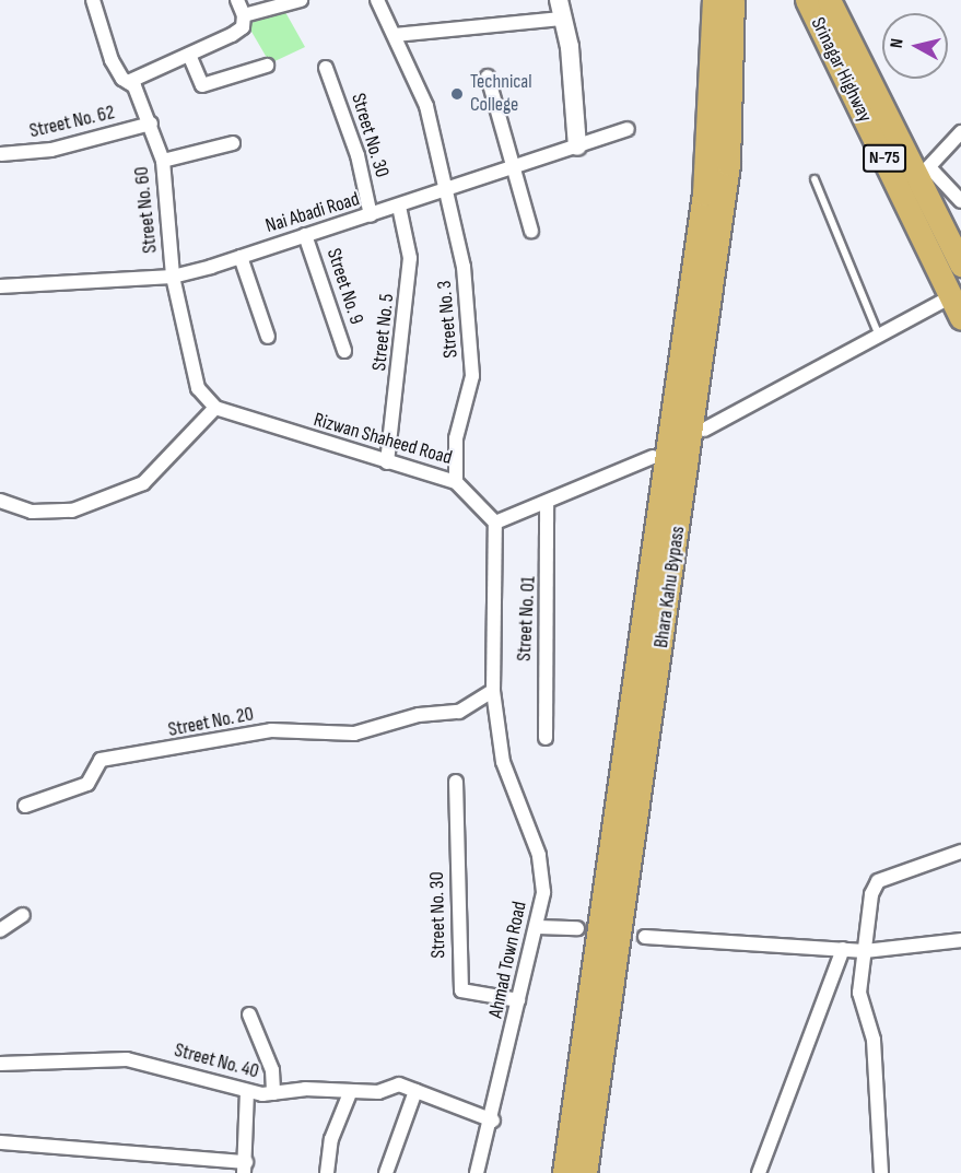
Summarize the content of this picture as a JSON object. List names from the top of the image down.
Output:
{
  "streets": {
    "highway": ["Srinagar Highway", "N-75", "Bhara Kahu Bypass"],
    "street": [
      "Street No. 62",
      "Street No. 30",
      "Street No. 60",
      "Nai Abadi Road",
      "Street No. 9",
      "Street No. 3",
      "Street No. 5",
      "Rizwan Shaheed Road",
      "Street No. 01",
      "Street No. 20",
      "Ahmad Town Road",
      "Street No. 40"
    ]
  },
  "crossings": [
    ["Street No. 62", "Street No. 60"],
    ["Street No. 30", "Nai Abadi Road"],
    ["Street No. 30", "Ahmad Town Road"],
    ["Street No. 60", "Nai Abadi Road"],
    ["Nai Abadi Road", "Street No. 9"],
    ["Nai Abadi Road", "Street No. 3"],
    ["Nai Abadi Road", "Street No. 5"],
    ["Street No. 3", "Rizwan Shaheed Road"],
    ["Street No. 5", "Rizwan Shaheed Road"],
    ["Rizwan Shaheed Road", "Ahmad Town Road"],
    ["Street No. 20", "Ahmad Town Road"],
    ["Ahmad Town Road", "Street No. 40"]
  ],
  "places": ["Technical College"],
  "north": "left"
}
